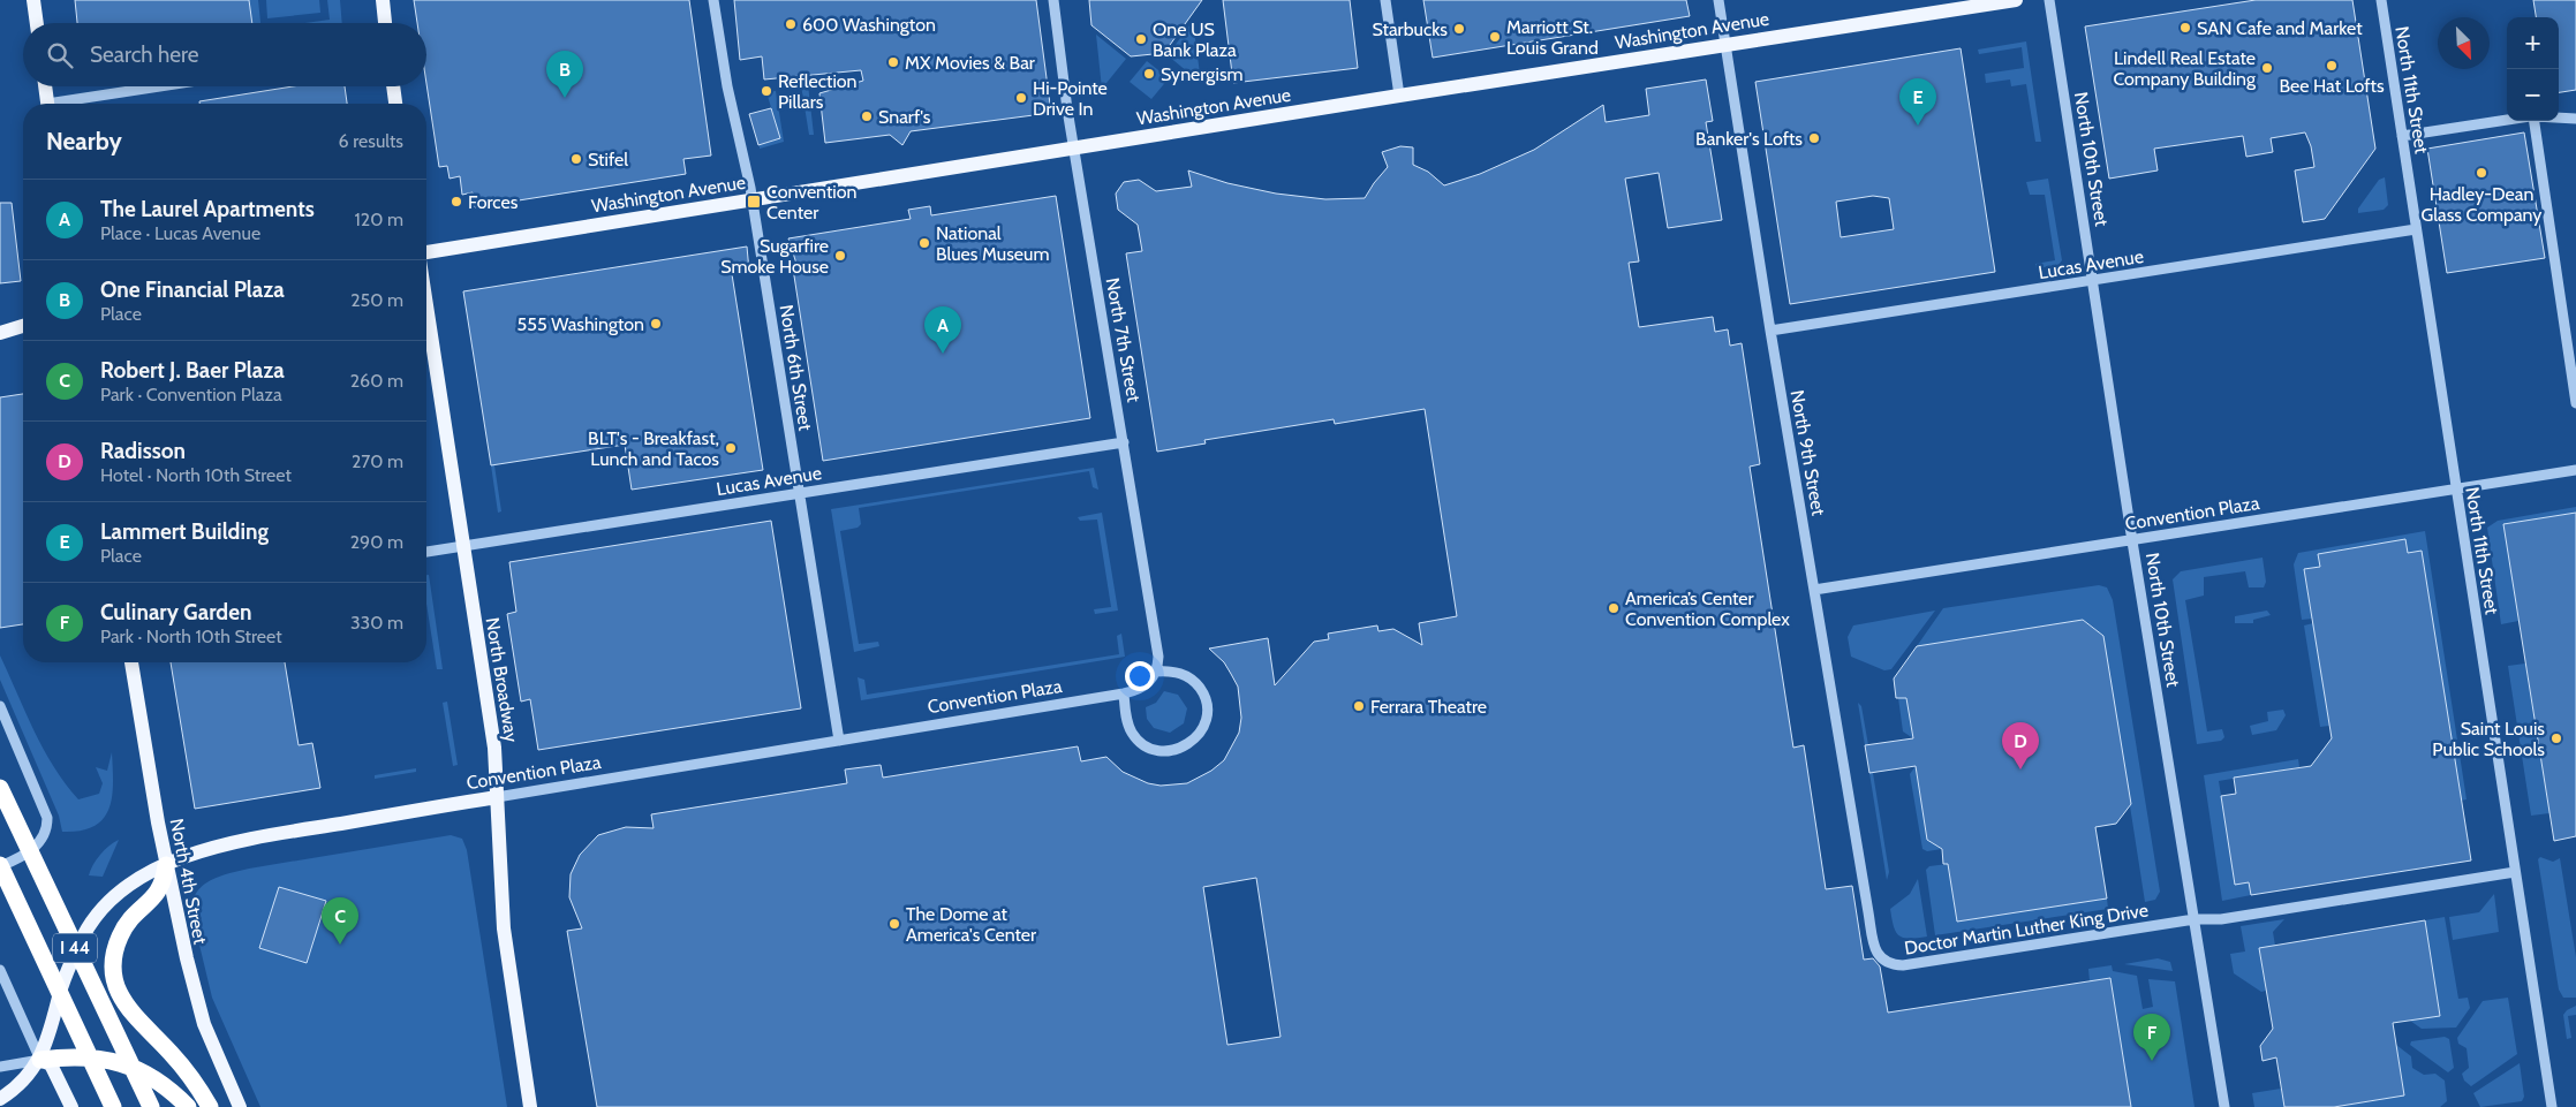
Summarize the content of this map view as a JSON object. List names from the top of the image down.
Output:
{
  "streets": {
    "highway": ["I 44"],
    "main road": [
      "Washington Avenue",
      "Convention Plaza",
      "North Broadway",
      "North 4th Street"
    ],
    "street": [
      "North 11th Street",
      "North 10th Street",
      "Lucas Avenue",
      "North 7th Street",
      "North 6th Street",
      "North 9th Street",
      "Doctor Martin Luther King Drive"
    ]
  },
  "crossings": [
    ["Washington Avenue", "North 7th Street"],
    ["Washington Avenue", "North 6th Street"],
    ["Washington Avenue", "North 9th Street"],
    ["North 11th Street", "Lucas Avenue"],
    ["North 11th Street", "Convention Plaza"],
    ["North 11th Street", "Doctor Martin Luther King Drive"],
    ["North 10th Street", "Lucas Avenue"],
    ["North 10th Street", "Convention Plaza"],
    ["North 10th Street", "Doctor Martin Luther King Drive"],
    ["Lucas Avenue", "North 7th Street"],
    ["Lucas Avenue", "North 6th Street"],
    ["Lucas Avenue", "North 9th Street"],
    ["Lucas Avenue", "North Broadway"],
    ["North 7th Street", "Convention Plaza"],
    ["North 6th Street", "Convention Plaza"],
    ["North 9th Street", "Convention Plaza"],
    ["North 9th Street", "Doctor Martin Luther King Drive"],
    ["Convention Plaza", "North Broadway"],
    ["Convention Plaza", "North 4th Street"]
  ],
  "places": {
    "other": [
      "600 Washington",
      "SAN Cafe and Market",
      "Starbucks",
      "Marriott St. Louis Grand",
      "One US Bank Plaza",
      "MX Movies & Bar",
      "Bee Hat Lofts",
      "Lindell Real Estate Company Building",
      "Synergism",
      "Reflection Pillars",
      "Hi-Pointe Drive In",
      "Snarf's",
      "Banker's Lofts",
      "Stifel",
      "Hadley-Dean Glass Company",
      "Forces",
      "National Blues Museum",
      "Sugarfire Smoke House",
      "555 Washington",
      "BLT's - Breakfast, Lunch and Tacos",
      "America’s Center Convention Complex",
      "Ferrara Theatre",
      "Saint Louis Public Schools",
      "The Dome at America's Center"
    ],
    "transit": ["Convention Center"]
  },
  "north": "bottom right",
  "page": {
    "map_buttons": ["+", "−"],
    "search": "Search here",
    "pins": [
      "B",
      "E",
      "A",
      "D",
      "C",
      "F"
    ],
    "heading": ["Nearby", "6 results"],
    "list": [
      {
        "mark": "A",
        "name": "The Laurel Apartments",
        "note": "Place · Lucas Avenue",
        "value": "120 m"
      },
      {
        "mark": "B",
        "name": "One Financial Plaza",
        "note": "Place",
        "value": "250 m"
      },
      {
        "mark": "C",
        "name": "Robert J. Baer Plaza",
        "note": "Park · Convention Plaza",
        "value": "260 m"
      },
      {
        "mark": "D",
        "name": "Radisson",
        "note": "Hotel · North 10th Street",
        "value": "270 m"
      },
      {
        "mark": "E",
        "name": "Lammert Building",
        "note": "Place",
        "value": "290 m"
      },
      {
        "mark": "F",
        "name": "Culinary Garden",
        "note": "Park · North 10th Street",
        "value": "330 m"
      }
    ]
  }
}
